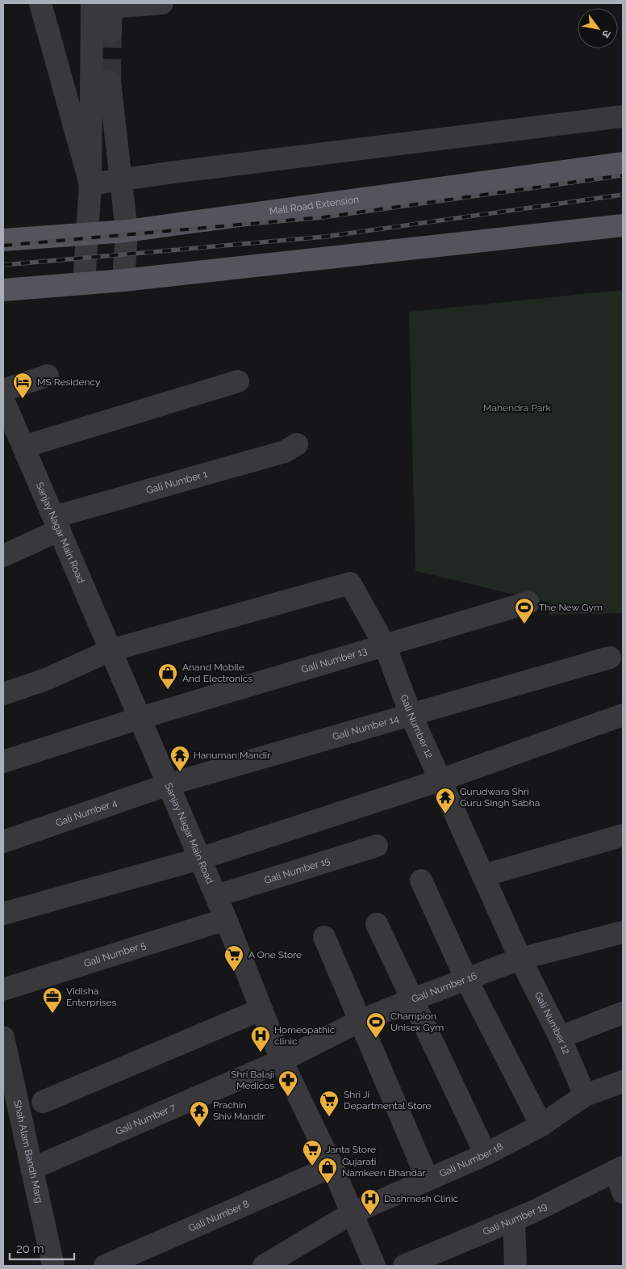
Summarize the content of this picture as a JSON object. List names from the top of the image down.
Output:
{
  "streets": {
    "main road": ["Mall Road Extension"],
    "street": [
      "Gali Number 1",
      "Sanjay Nagar Main Road",
      "Gali Number 13",
      "Gali Number 12",
      "Gali Number 14",
      "Gali Number 4",
      "Gali Number 15",
      "Gali Number 5",
      "Gali Number 16",
      "Gali Number 7",
      "Shah Alam Bandh Marg",
      "Gali Number 18",
      "Gali Number 8",
      "Gali Number 19"
    ]
  },
  "crossings": [
    ["Gali Number 1", "Sanjay Nagar Main Road"],
    ["Sanjay Nagar Main Road", "Gali Number 13"],
    ["Sanjay Nagar Main Road", "Gali Number 12"],
    ["Sanjay Nagar Main Road", "Gali Number 14"],
    ["Sanjay Nagar Main Road", "Gali Number 4"],
    ["Sanjay Nagar Main Road", "Gali Number 15"],
    ["Sanjay Nagar Main Road", "Gali Number 5"],
    ["Sanjay Nagar Main Road", "Gali Number 16"],
    ["Sanjay Nagar Main Road", "Gali Number 7"],
    ["Sanjay Nagar Main Road", "Gali Number 18"],
    ["Sanjay Nagar Main Road", "Gali Number 8"],
    ["Gali Number 13", "Gali Number 12"],
    ["Gali Number 12", "Gali Number 14"],
    ["Gali Number 12", "Gali Number 16"],
    ["Gali Number 12", "Gali Number 18"],
    ["Gali Number 14", "Gali Number 4"],
    ["Gali Number 16", "Gali Number 7"],
    ["Gali Number 7", "Shah Alam Bandh Marg"]
  ],
  "parks": ["Mahendra Park"],
  "places": {
    "hotel": ["MS Residency"],
    "sports": ["The New Gym", "Champion Unisex Gym"],
    "shop": ["Anand Mobile And Electronics", "Gujarati Namkeen Bhandar"],
    "temple": ["Hanuman Mandir", "Gurudwara Shri Guru Singh Sabha", "Prachin Shiv Mandir"],
    "supermarket": ["A One Store", "Shri Ji Departmental Store", "Janta Store"],
    "office": ["Vidisha Enterprises"],
    "hospital": ["Homeopathic clinic", "Dashmesh Clinic"],
    "pharmacy": ["Shri Balaji Medicos"]
  },
  "scale_bar": "20 m",
  "north": "bottom right"
}
